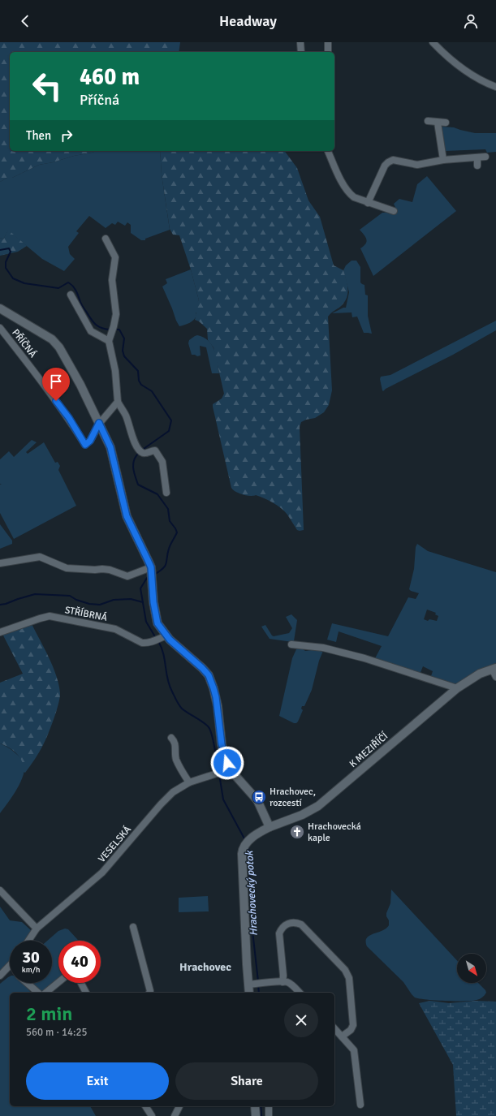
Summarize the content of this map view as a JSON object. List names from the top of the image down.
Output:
{
  "streets": {
    "street": [
      "PŘÍČNÁ",
      "STŘÍBRNÁ",
      "K MEZIŘÍČÍ",
      "VESELSKÁ"
    ]
  },
  "districts": ["Hrachovec"],
  "water": ["Hrachovecký potok"],
  "places": {
    "bus stop": ["Hrachovec, rozcestí"],
    "church": ["Hrachovecká kaple"]
  },
  "north": "bottom right",
  "page": {
    "header": "Headway",
    "turn": ["460 m", "Příčná"],
    "then": "Then",
    "speed": "30 km/h",
    "limit": "40",
    "heading": ["2 min", "560 m · 14:25"],
    "buttons": ["Exit", "Share"]
  }
}
